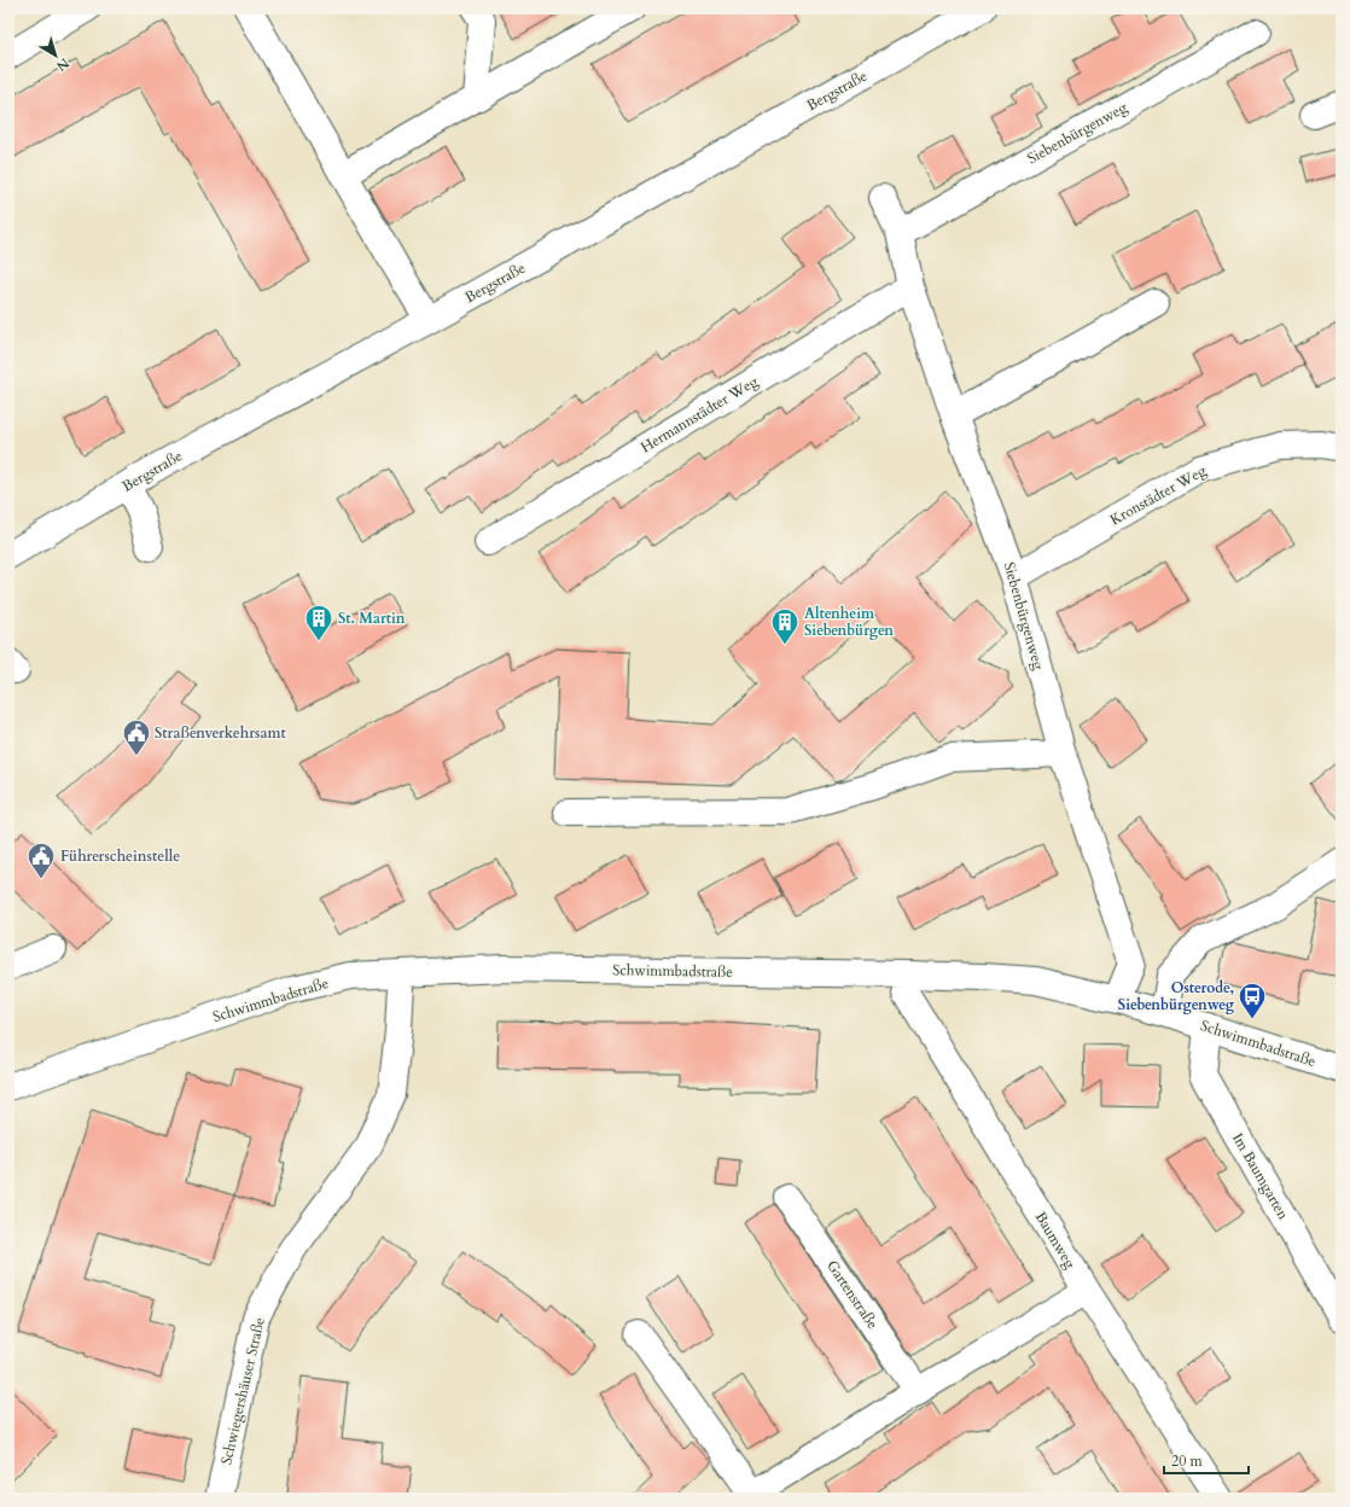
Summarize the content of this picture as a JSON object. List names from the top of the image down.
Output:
{
  "streets": {
    "street": [
      "Bergstraße",
      "Siebenbürgenweg",
      "Hermannstädter Weg",
      "Kronstädter Weg",
      "Schwimmbadstraße",
      "Im Baumgarten",
      "Baumweg",
      "Gartenstraße",
      "Schwiegershäuser Straße"
    ]
  },
  "crossings": [
    ["Siebenbürgenweg", "Hermannstädter Weg"],
    ["Siebenbürgenweg", "Kronstädter Weg"],
    ["Siebenbürgenweg", "Schwimmbadstraße"],
    ["Schwimmbadstraße", "Im Baumgarten"],
    ["Schwimmbadstraße", "Baumweg"],
    ["Schwimmbadstraße", "Schwiegershäuser Straße"]
  ],
  "places": {
    "building": ["St. Martin", "Altenheim Siebenbürgen"],
    "public building": ["Straßenverkehrsamt", "Führerscheinstelle"],
    "bus stop": ["Osterode, Siebenbürgenweg"]
  },
  "scale_bar": "20 m",
  "north": "bottom right"
}
